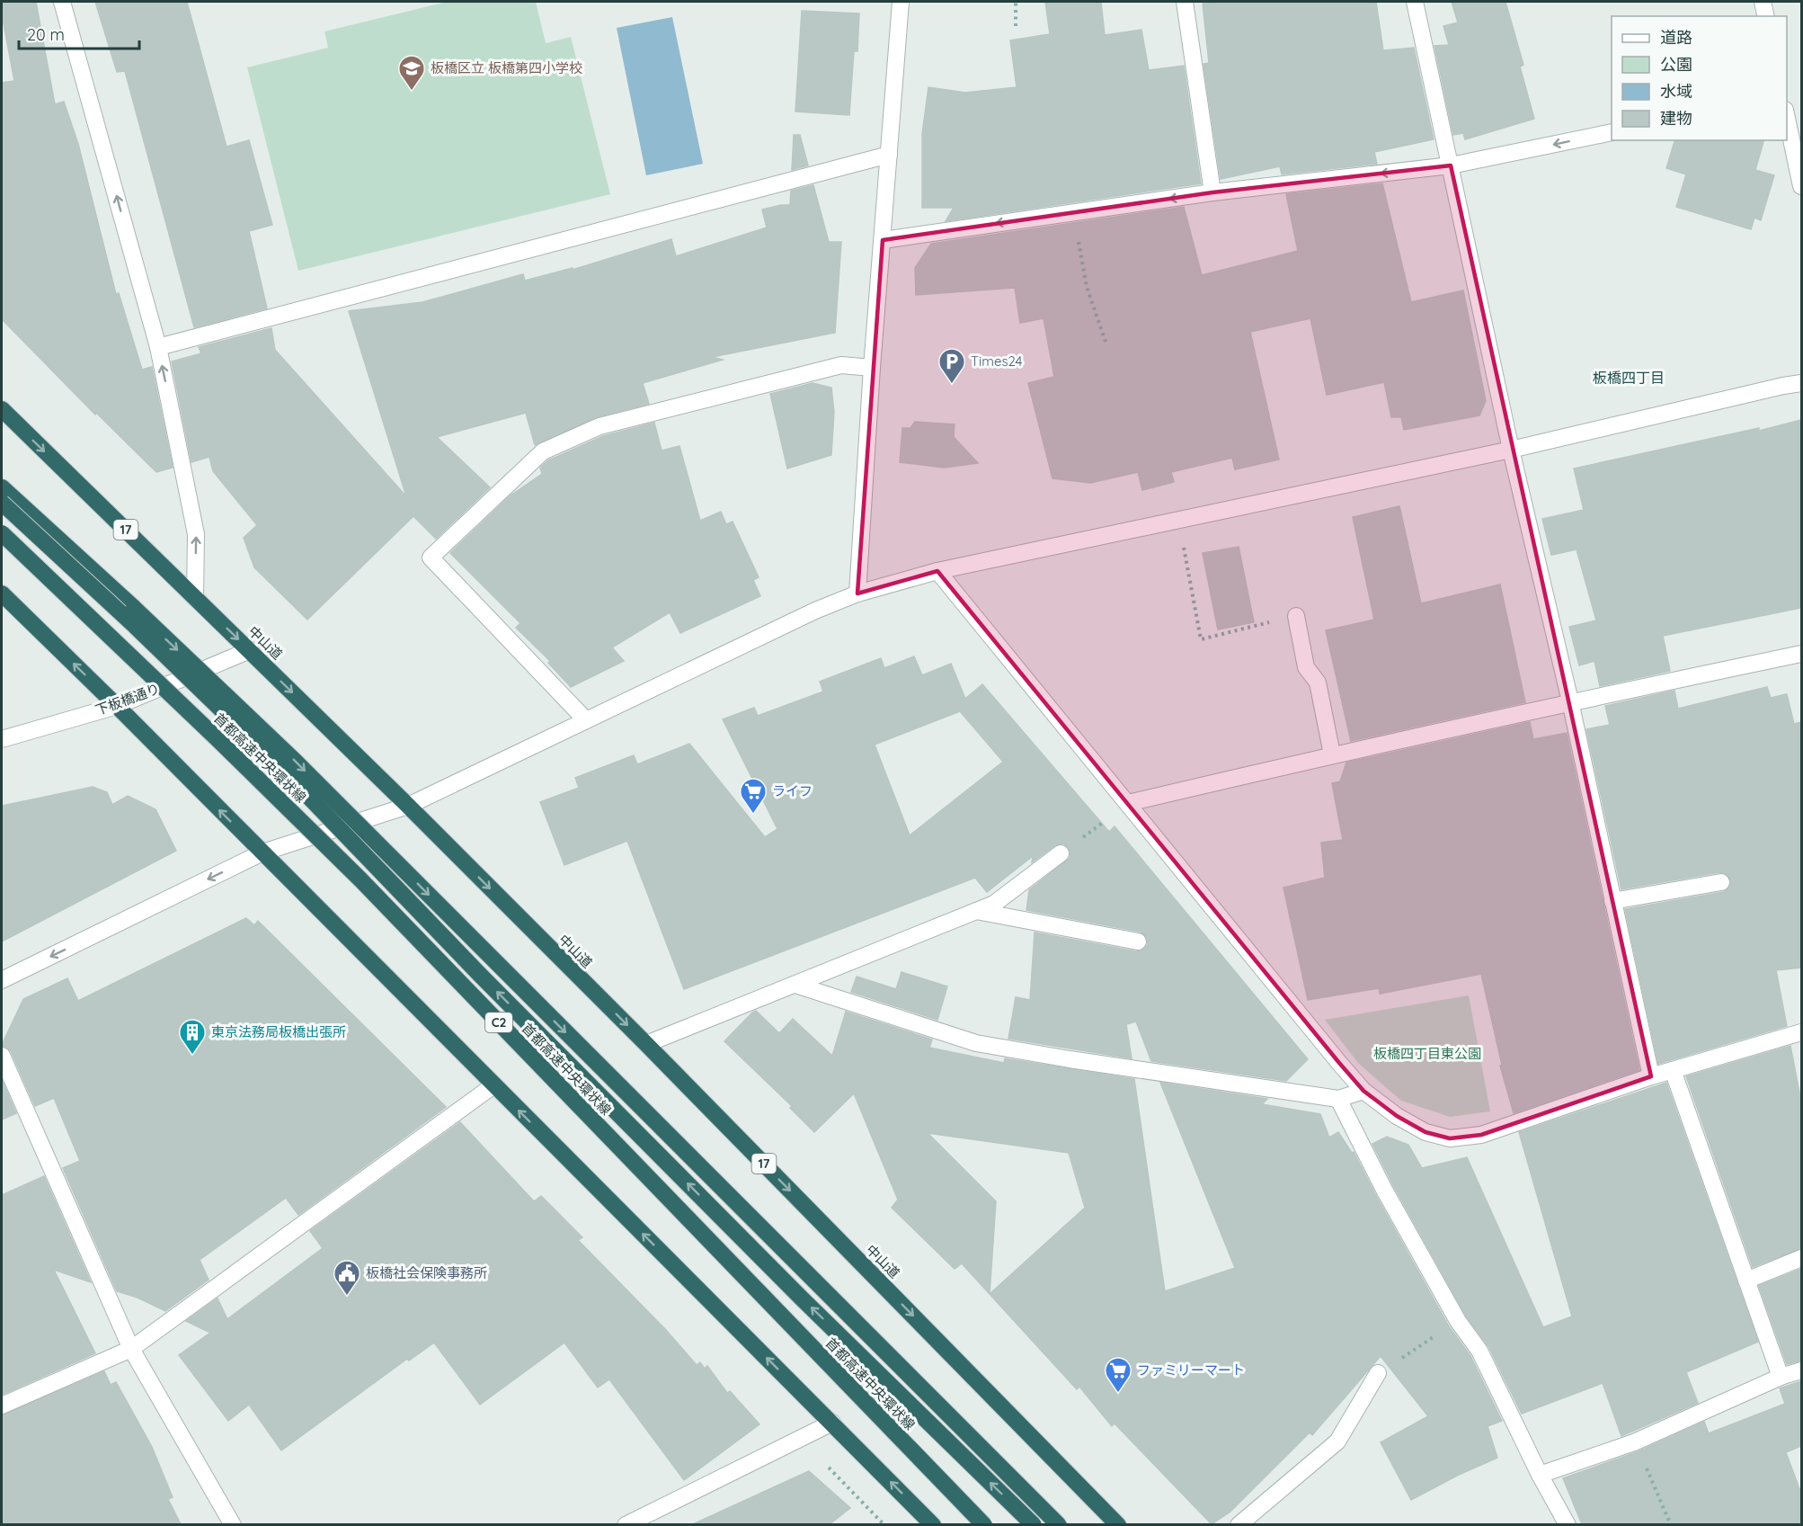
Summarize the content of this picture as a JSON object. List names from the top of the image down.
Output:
{
  "streets": {
    "highway": [
      "17",
      "中山道",
      "首都高速中央環状線",
      "C2"
    ],
    "street": ["下板橋通り"]
  },
  "crossings": [
    ["中山道", "下板橋通り"]
  ],
  "districts": ["板橋四丁目"],
  "parks": ["板橋四丁目東公園"],
  "places": {
    "school or university": ["板橋区立 板橋第四小学校"],
    "parking": ["Times24"],
    "supermarket": ["ライフ", "ファミリーマート"],
    "building": ["東京法務局板橋出張所"],
    "public building": ["板橋社会保険事務所"]
  },
  "legend": [
    "道路",
    "公園",
    "水域",
    "建物"
  ],
  "scale_bar": "20 m"
}
